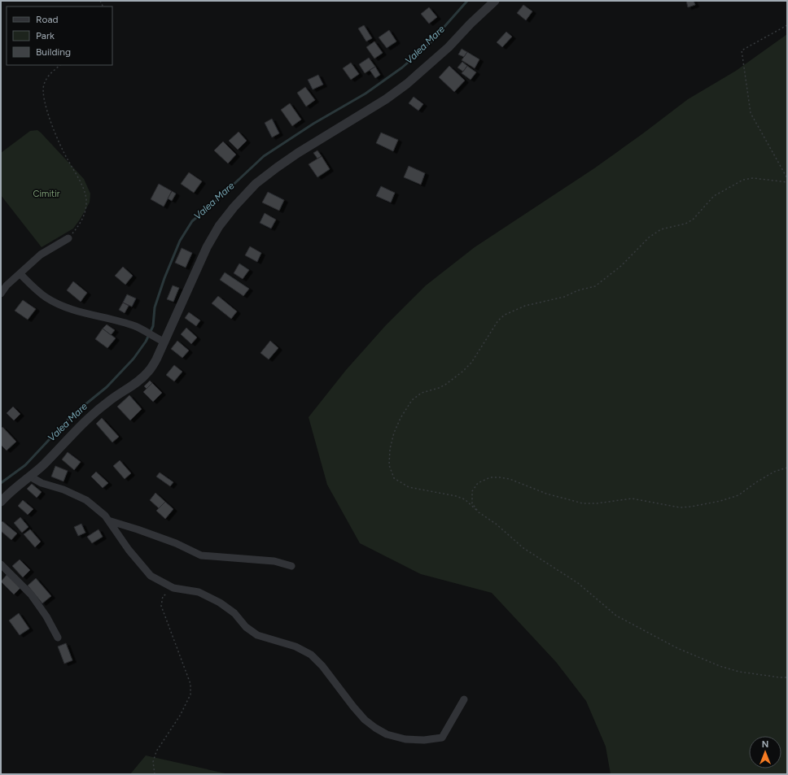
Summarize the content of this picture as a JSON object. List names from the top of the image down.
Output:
{
  "water": ["Valea Mare"],
  "parks": ["Cimitir"],
  "legend": ["Road", "Park", "Building"],
  "north": "top"
}
